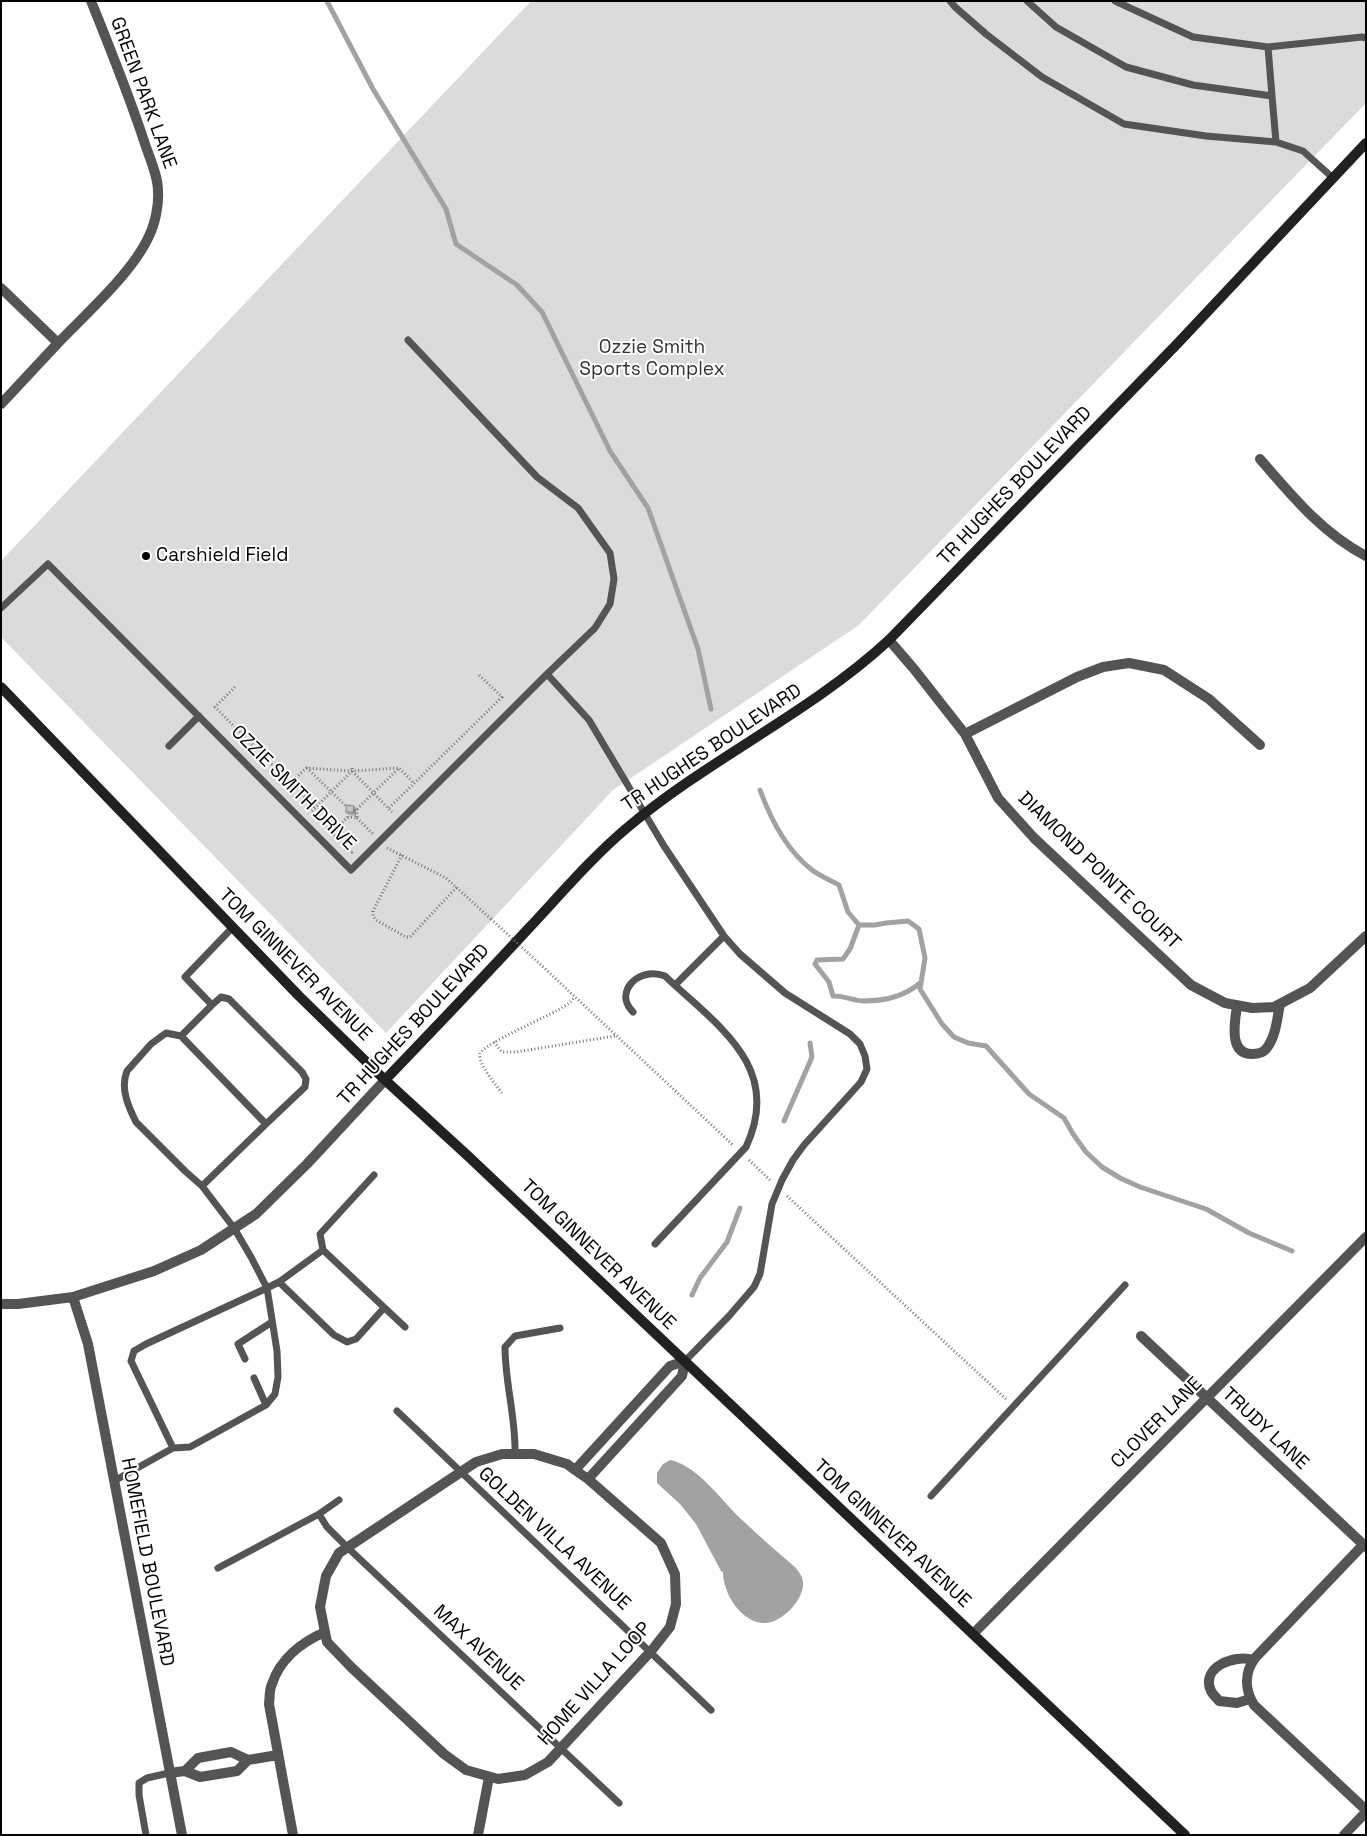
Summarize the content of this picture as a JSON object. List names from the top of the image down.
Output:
{
  "streets": {
    "main road": ["TR HUGHES BOULEVARD", "TOM GINNEVER AVENUE"],
    "street": [
      "GREEN PARK LANE",
      "DIAMOND POINTE COURT",
      "CLOVER LANE",
      "TRUDY LANE",
      "HOMEFIELD BOULEVARD",
      "HOME VILLA LOOP"
    ],
    "lane": ["OZZIE SMITH DRIVE", "GOLDEN VILLA AVENUE", "MAX AVENUE"]
  },
  "crossings": [
    ["TR HUGHES BOULEVARD", "DIAMOND POINTE COURT"],
    ["TR HUGHES BOULEVARD", "TOM GINNEVER AVENUE"],
    ["TR HUGHES BOULEVARD", "HOMEFIELD BOULEVARD"],
    ["TOM GINNEVER AVENUE", "CLOVER LANE"],
    ["CLOVER LANE", "TRUDY LANE"],
    ["GOLDEN VILLA AVENUE", "HOME VILLA LOOP"],
    ["MAX AVENUE", "HOME VILLA LOOP"]
  ],
  "parks": ["Ozzie Smith Sports Complex"],
  "places": ["Carshield Field"]
}
